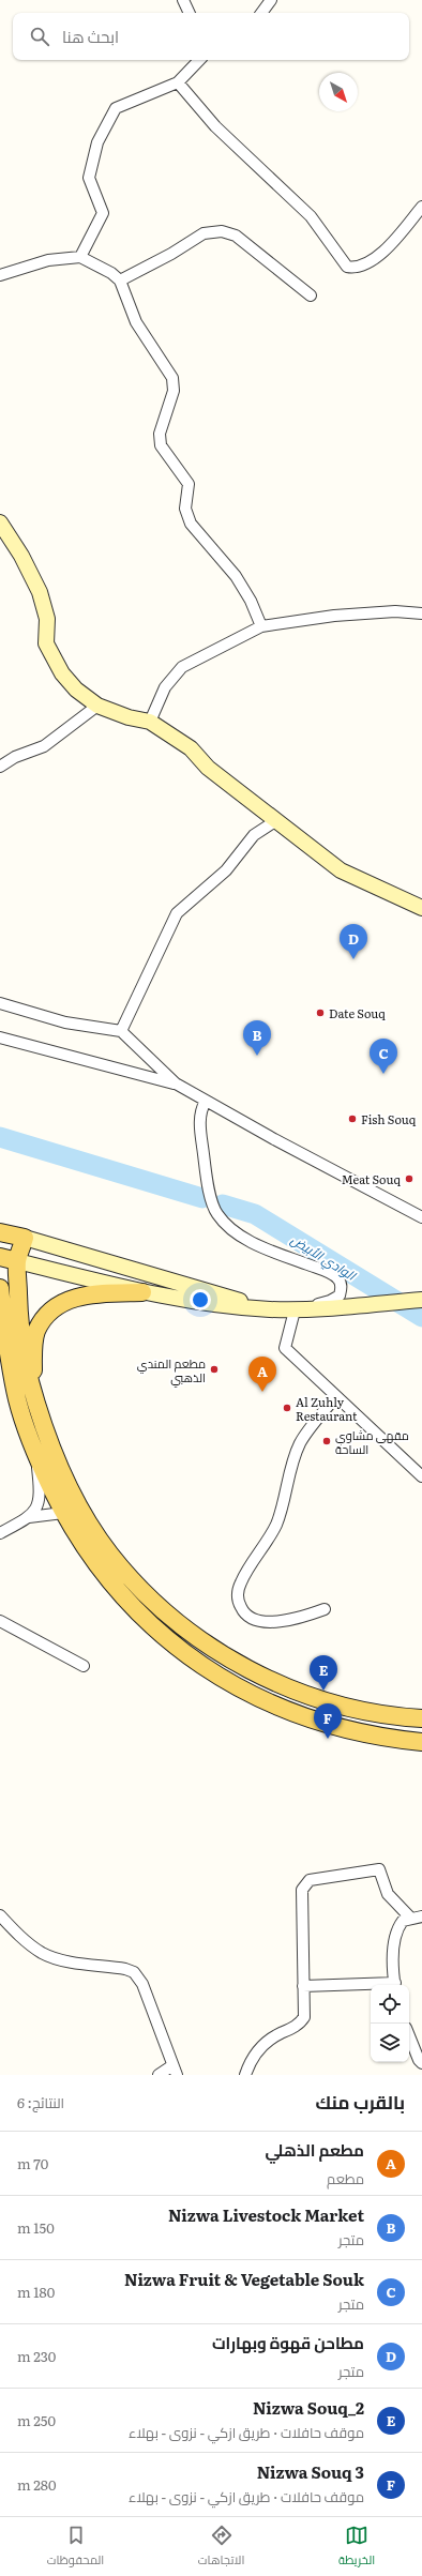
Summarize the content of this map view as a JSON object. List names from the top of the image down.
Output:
{
  "water": ["الوادي الأبيض"],
  "places": [
    "Date Souq",
    "Fish Souq",
    "Meat Souq",
    "مطعم المندي الذهبي",
    "Al Zuhly Restaurant",
    "مقهى مشاوي الساحة"
  ],
  "north": "bottom right",
  "page": {
    "search": "ابحث هنا",
    "pins": [
      "D",
      "B",
      "C",
      "A",
      "E",
      "F"
    ],
    "heading": ["بالقرب منك", "النتائج: 6"],
    "list": [
      {
        "mark": "A",
        "name": "مطعم الذهلي",
        "note": "مطعم",
        "value": "70 m"
      },
      {
        "mark": "B",
        "name": "Nizwa Livestock Market",
        "note": "متجر",
        "value": "150 m"
      },
      {
        "mark": "C",
        "name": "Nizwa Fruit & Vegetable Souk",
        "note": "متجر",
        "value": "180 m"
      },
      {
        "mark": "D",
        "name": "مطاحن قهوة وبهارات",
        "note": "متجر",
        "value": "230 m"
      },
      {
        "mark": "E",
        "name": "Nizwa Souq_2",
        "note": "موقف حافلات · طريق ازكي - نزوى - بهلاء",
        "value": "250 m"
      },
      {
        "mark": "F",
        "name": "Nizwa Souq 3",
        "note": "موقف حافلات · طريق ازكي - نزوى - بهلاء",
        "value": "280 m"
      }
    ],
    "nav": ["الخريطة", "الاتجاهات", "المحفوظات"]
  }
}
